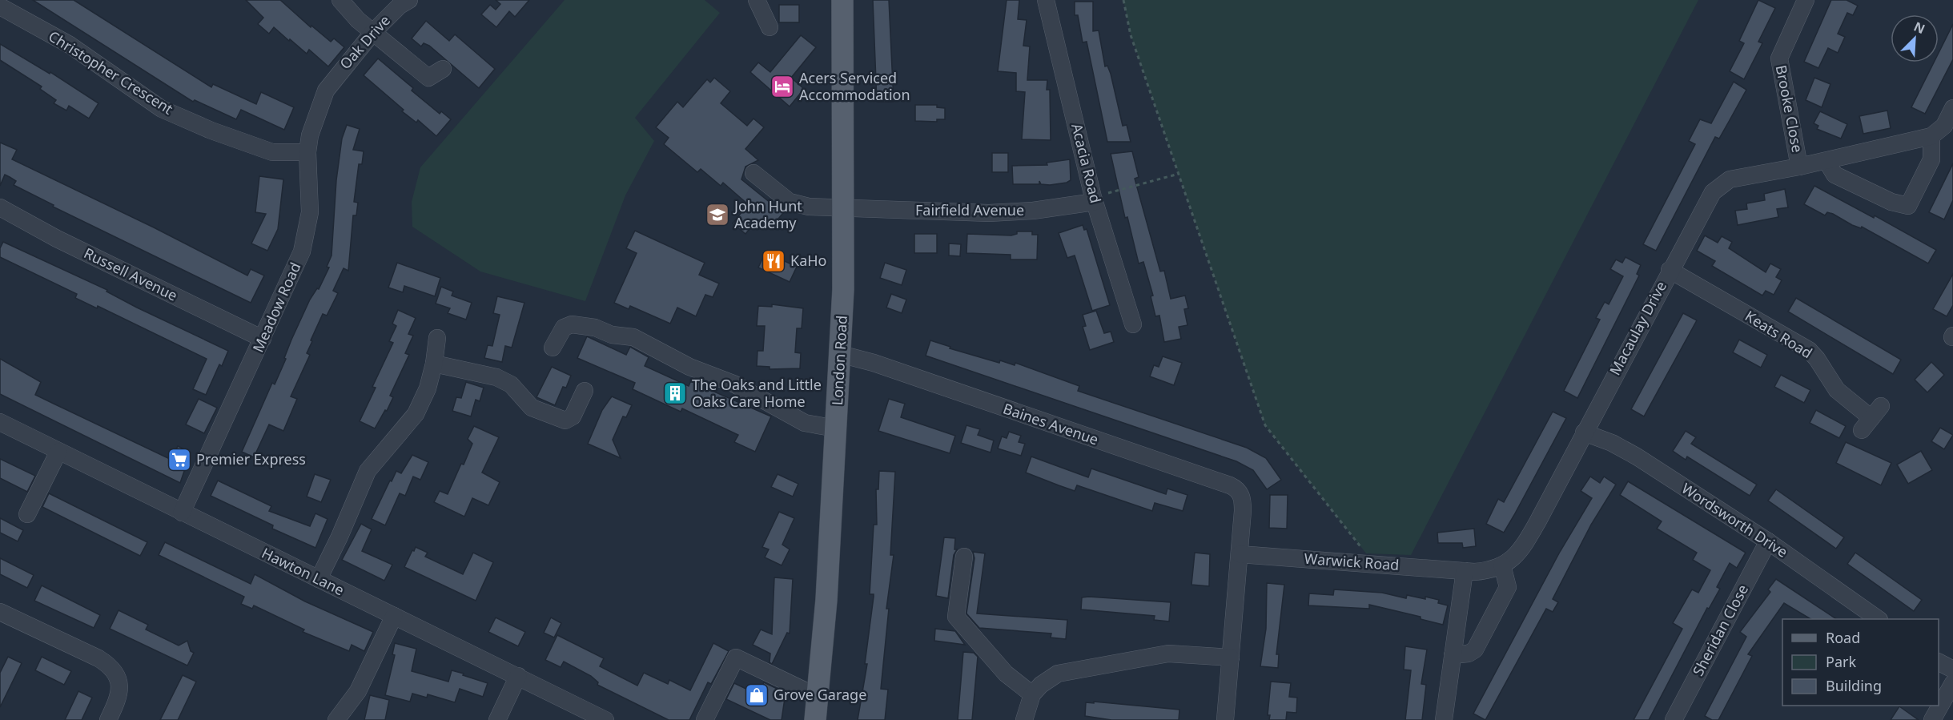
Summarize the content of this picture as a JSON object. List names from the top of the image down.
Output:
{
  "streets": {
    "main road": ["London Road"],
    "street": [
      "Oak Drive",
      "Christopher Crescent",
      "Brooke Close",
      "Acacia Road",
      "Fairfield Avenue",
      "Russell Avenue",
      "Meadow Road",
      "Macaulay Drive",
      "Keats Road",
      "Baines Avenue",
      "Wordsworth Drive",
      "Warwick Road",
      "Hawton Lane",
      "Sheridan Close"
    ]
  },
  "crossings": [
    ["Oak Drive", "Meadow Road"],
    ["Christopher Crescent", "Meadow Road"],
    ["Brooke Close", "Macaulay Drive"],
    ["Acacia Road", "Fairfield Avenue"],
    ["Fairfield Avenue", "London Road"],
    ["Russell Avenue", "Meadow Road"],
    ["Meadow Road", "Hawton Lane"],
    ["Macaulay Drive", "Keats Road"],
    ["Macaulay Drive", "Wordsworth Drive"],
    ["Macaulay Drive", "Warwick Road"],
    ["London Road", "Baines Avenue"],
    ["Baines Avenue", "Warwick Road"],
    ["Wordsworth Drive", "Sheridan Close"]
  ],
  "places": {
    "hotel": ["Acers Serviced Accommodation"],
    "school or university": ["John Hunt Academy"],
    "restaurant": ["KaHo"],
    "building": ["The Oaks and Little Oaks Care Home"],
    "supermarket": ["Premier Express"],
    "shop": ["Grove Garage"]
  },
  "legend": ["Road", "Park", "Building"],
  "north": "top right"
}
